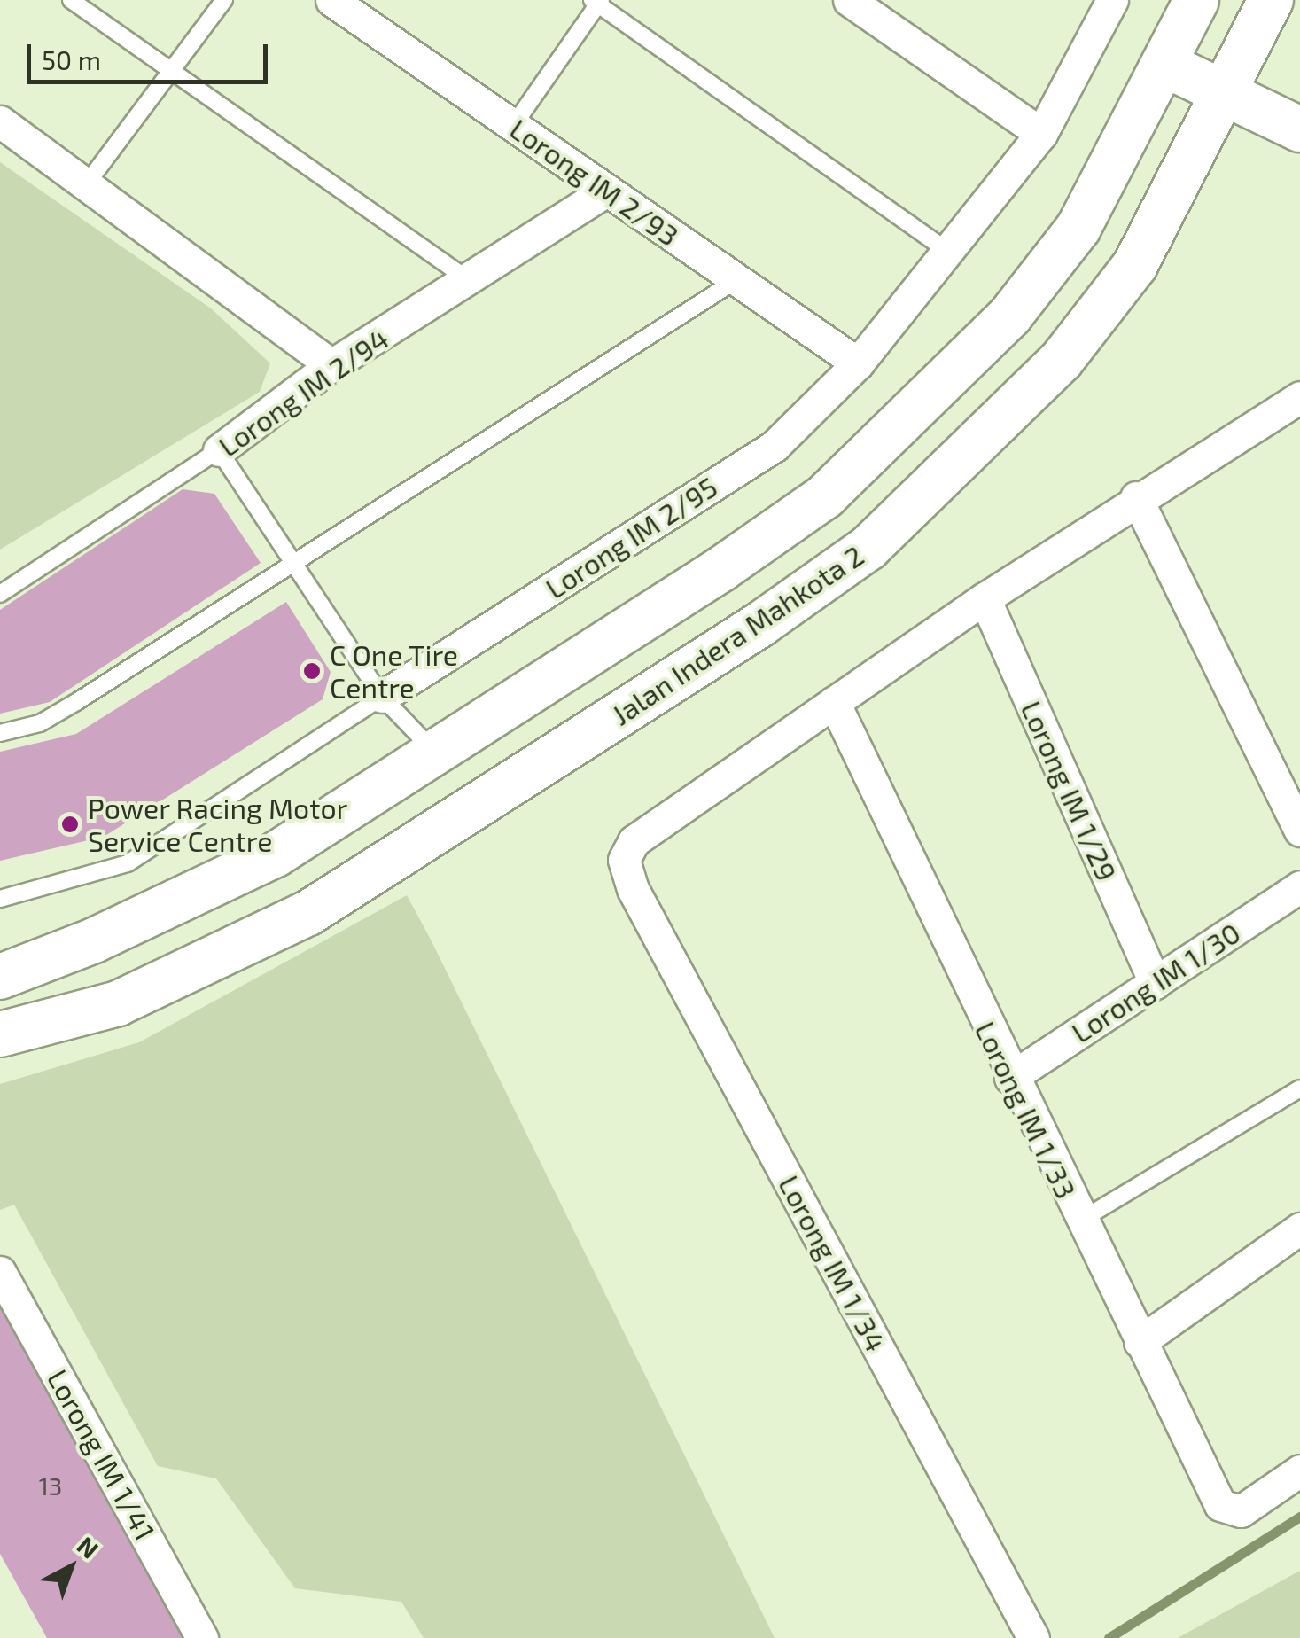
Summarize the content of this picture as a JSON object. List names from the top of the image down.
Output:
{
  "streets": {
    "street": [
      "Lorong IM 2/93",
      "Lorong IM 2/94",
      "Lorong IM 2/95",
      "Jalan Indera Mahkota 2",
      "Lorong IM 1/29",
      "Lorong IM 1/30",
      "Lorong IM 1/33",
      "Lorong IM 1/34",
      "Lorong IM 1/41"
    ]
  },
  "crossings": [
    ["Lorong IM 2/93", "Lorong IM 2/94"],
    ["Lorong IM 2/93", "Lorong IM 2/95"],
    ["Lorong IM 1/29", "Lorong IM 1/30"],
    ["Lorong IM 1/30", "Lorong IM 1/33"],
    ["Lorong IM 1/33", "Lorong IM 1/34"]
  ],
  "places": ["C One Tire Centre", "Power Racing Motor Service Centre"],
  "house_numbers": ["13"],
  "scale_bar": "50 m",
  "north": "top right"
}
